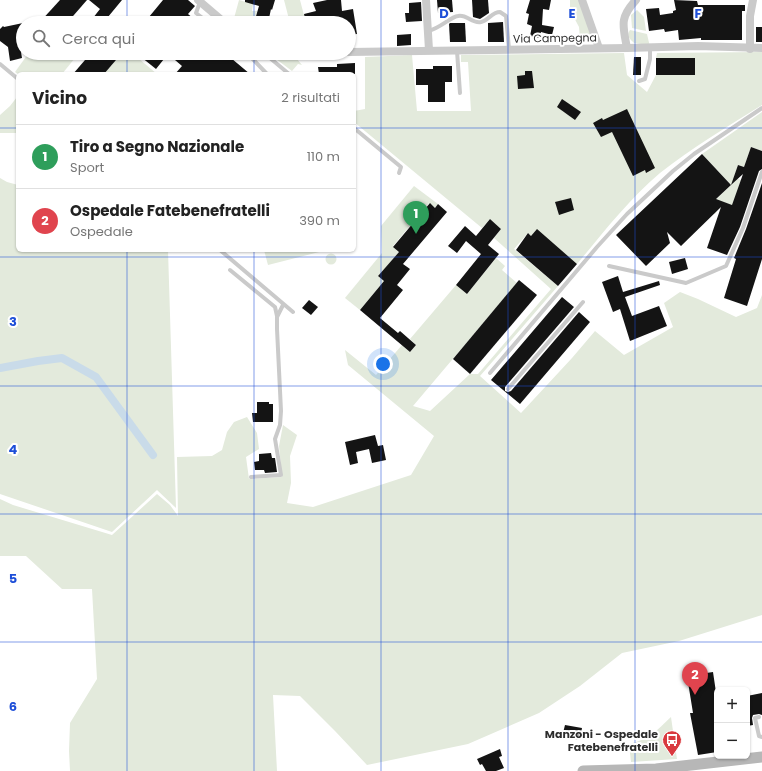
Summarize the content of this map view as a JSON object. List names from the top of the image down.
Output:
{
  "streets": {
    "street": ["Via Campegna"]
  },
  "places": {
    "bus stop": ["Manzoni - Ospedale Fatebenefratelli"]
  },
  "page": {
    "search": "Cerca qui",
    "heading": ["Vicino", "2 risultati"],
    "list": [
      {
        "mark": "1",
        "name": "Tiro a Segno Nazionale",
        "note": "Sport",
        "value": "110 m"
      },
      {
        "mark": "2",
        "name": "Ospedale Fatebenefratelli",
        "note": "Ospedale",
        "value": "390 m"
      }
    ],
    "pins": ["1", "2"],
    "map_buttons": ["+", "−"]
  },
  "grid": {
    "columns": ["D", "E", "F"],
    "rows": [
      "3",
      "4",
      "5",
      "6"
    ]
  }
}
